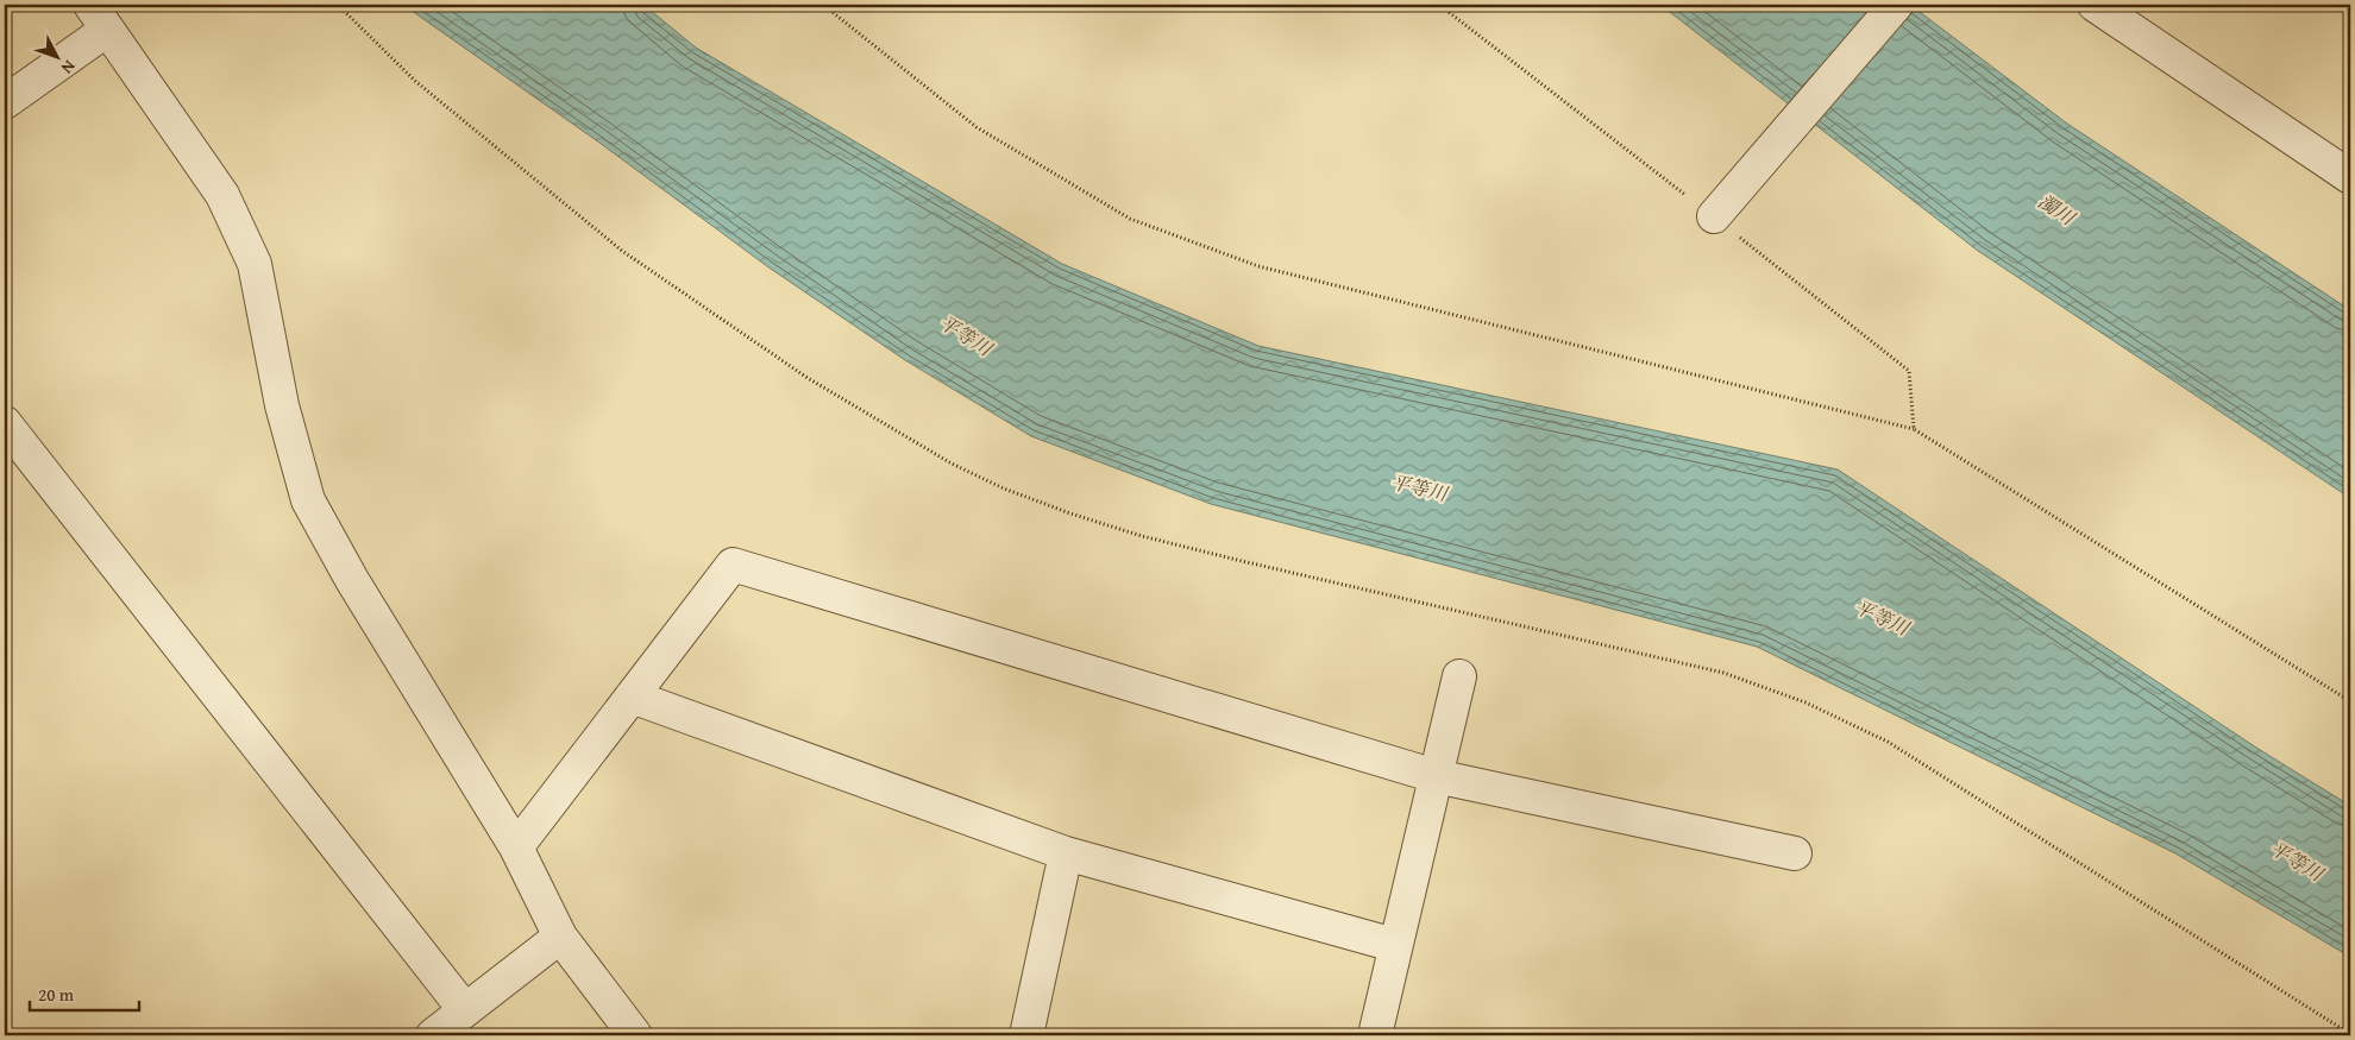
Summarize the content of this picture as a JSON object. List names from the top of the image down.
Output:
{
  "water": ["濁川", "平等川"],
  "scale_bar": "20 m",
  "north": "bottom right"
}
